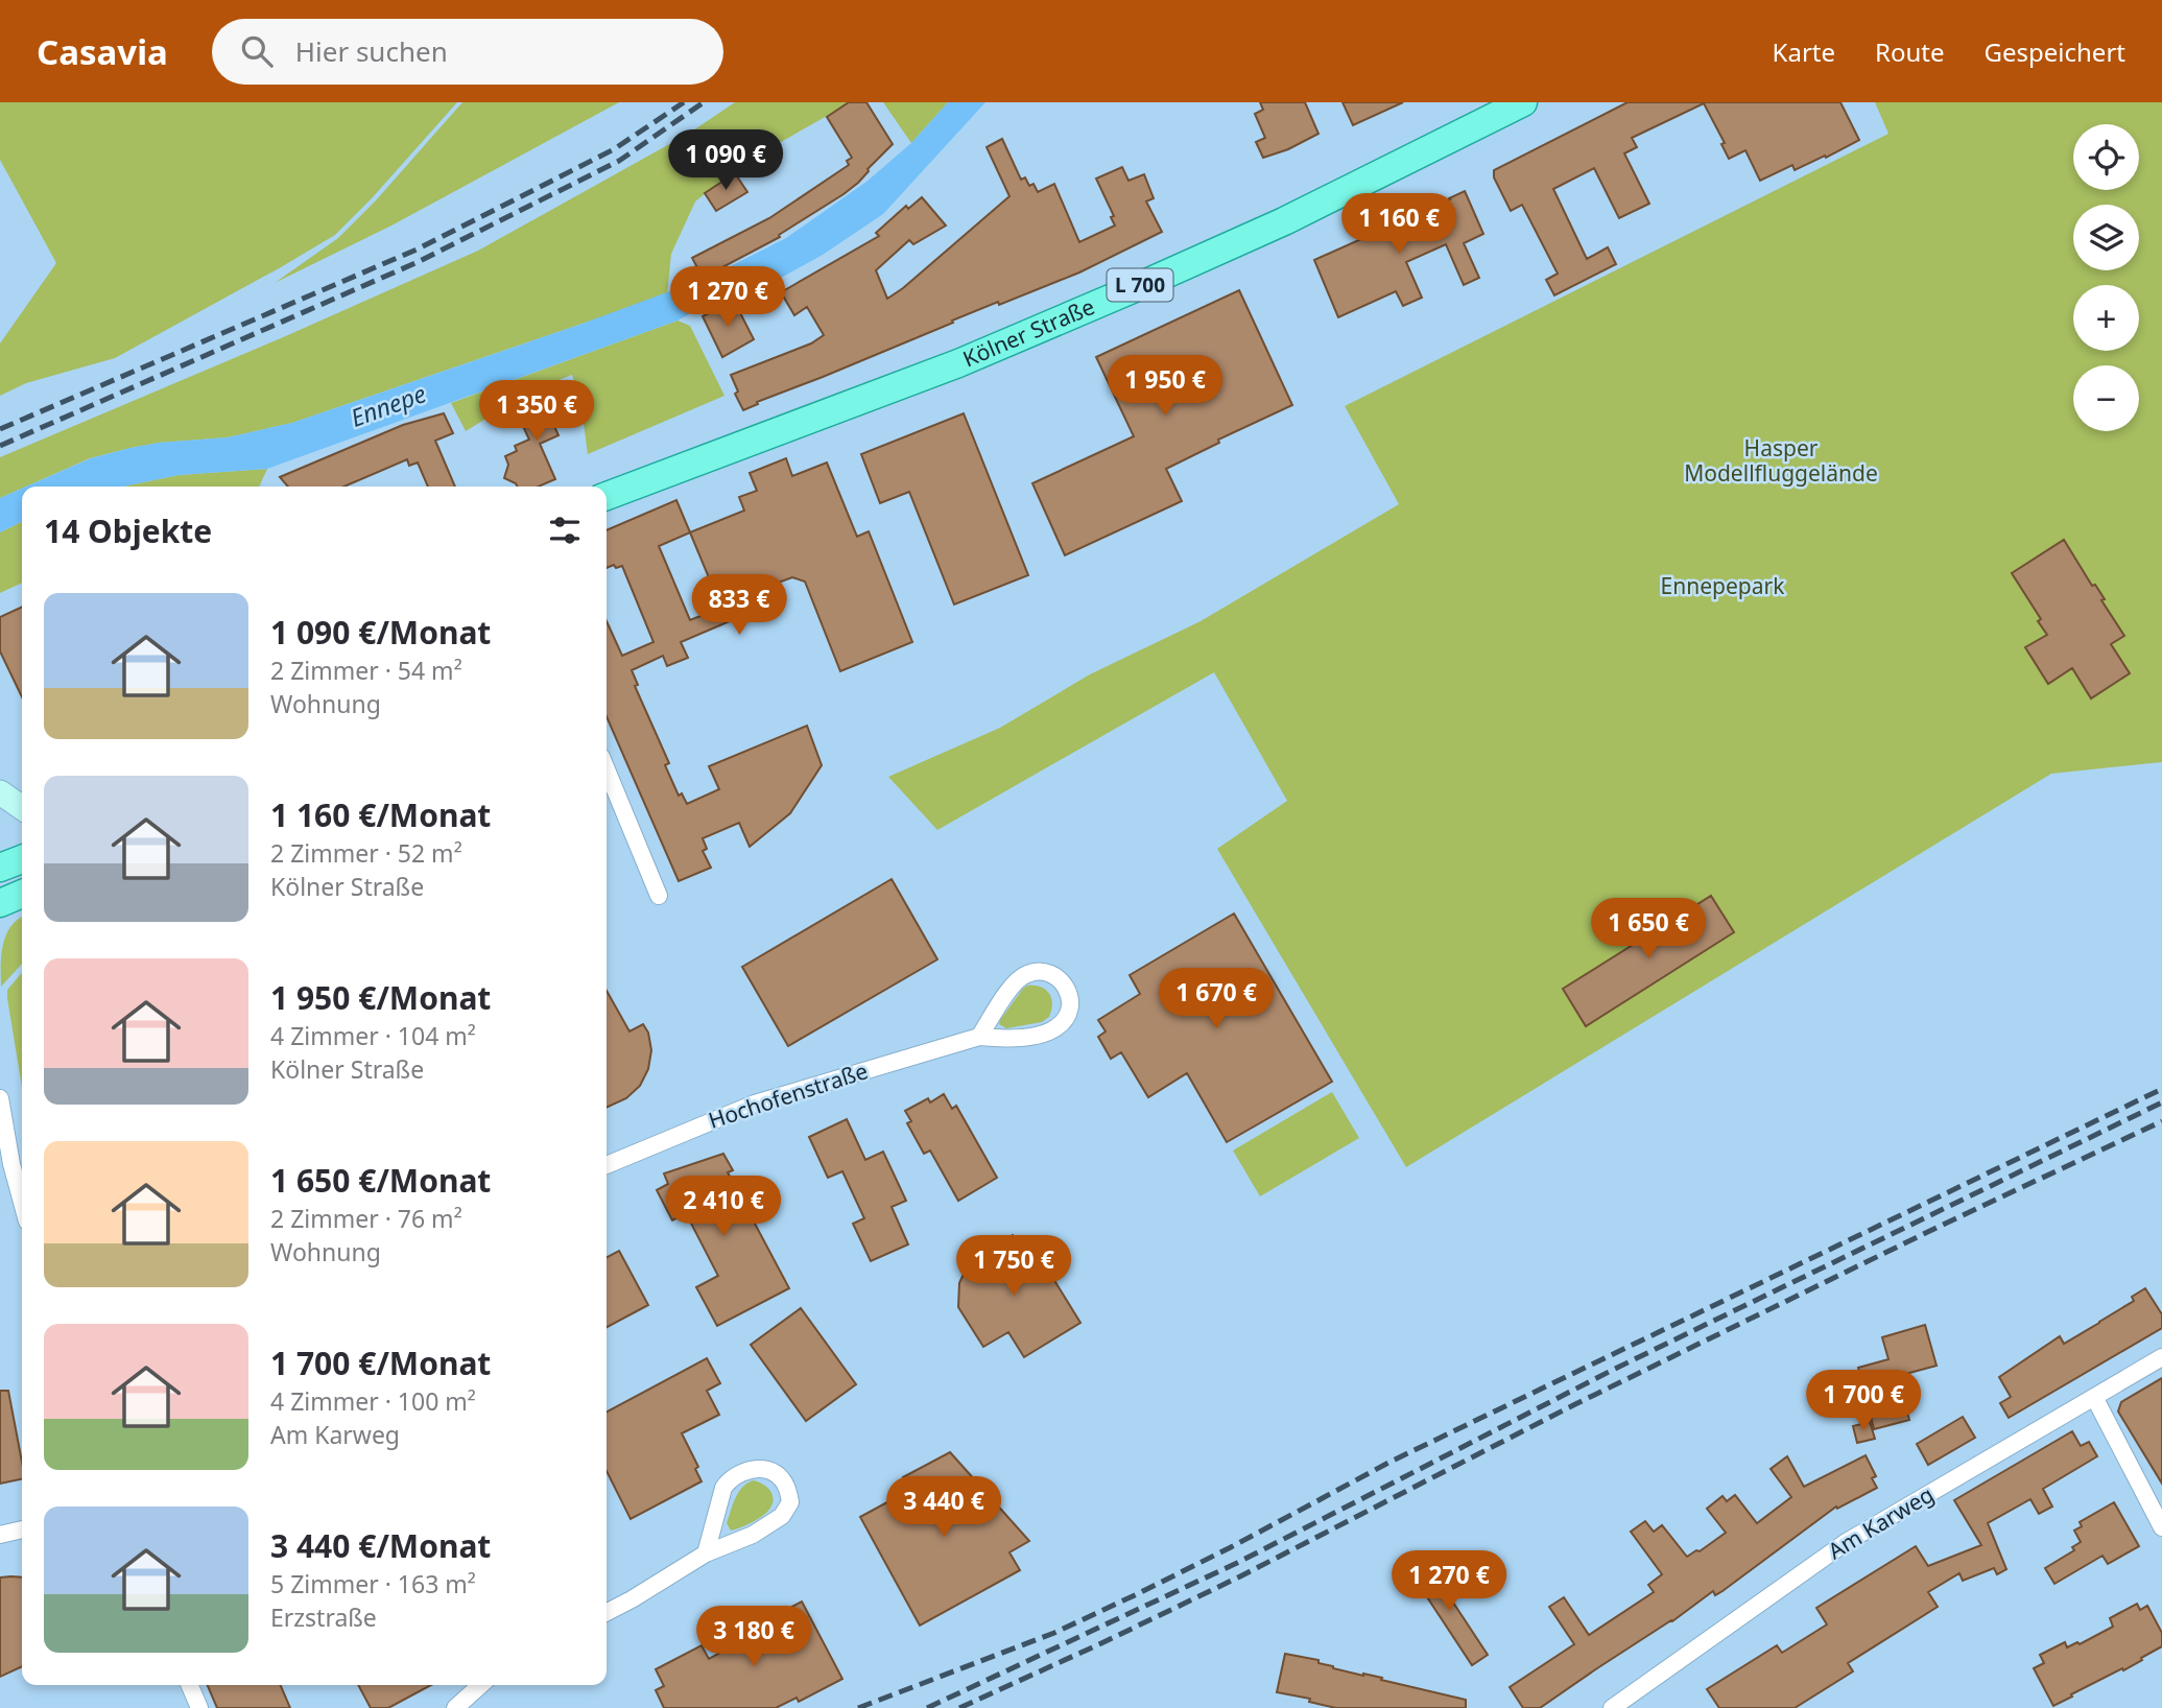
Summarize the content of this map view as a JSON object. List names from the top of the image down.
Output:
{
  "streets": {
    "main road": ["L 700", "Kölner Straße"],
    "street": ["Hochofenstraße", "Am Karweg"]
  },
  "water": ["Ennepe"],
  "parks": ["Hasper Modellfluggelände", "Ennepepark"],
  "page": {
    "header": "Casavia",
    "search": "Hier suchen",
    "nav": ["Karte", "Route", "Gespeichert"],
    "map_buttons": ["+", "−"],
    "price": [
      "1 090 €",
      "1 160 €",
      "1 270 €",
      "1 950 €",
      "1 350 €",
      "833 €",
      "1 650 €",
      "1 670 €",
      "2 410 €",
      "1 750 €",
      "1 700 €",
      "3 440 €",
      "1 270 €",
      "3 180 €"
    ],
    "heading": "14 Objekte",
    "list": [
      {
        "name": "1 090 €/Monat",
        "note": "2 Zimmer · 54 m² · Wohnung"
      },
      {
        "name": "1 160 €/Monat",
        "note": "2 Zimmer · 52 m² · Kölner Straße"
      },
      {
        "name": "1 950 €/Monat",
        "note": "4 Zimmer · 104 m² · Kölner Straße"
      },
      {
        "name": "1 650 €/Monat",
        "note": "2 Zimmer · 76 m² · Wohnung"
      },
      {
        "name": "1 700 €/Monat",
        "note": "4 Zimmer · 100 m² · Am Karweg"
      },
      {
        "name": "3 440 €/Monat",
        "note": "5 Zimmer · 163 m² · Erzstraße"
      }
    ]
  }
}
